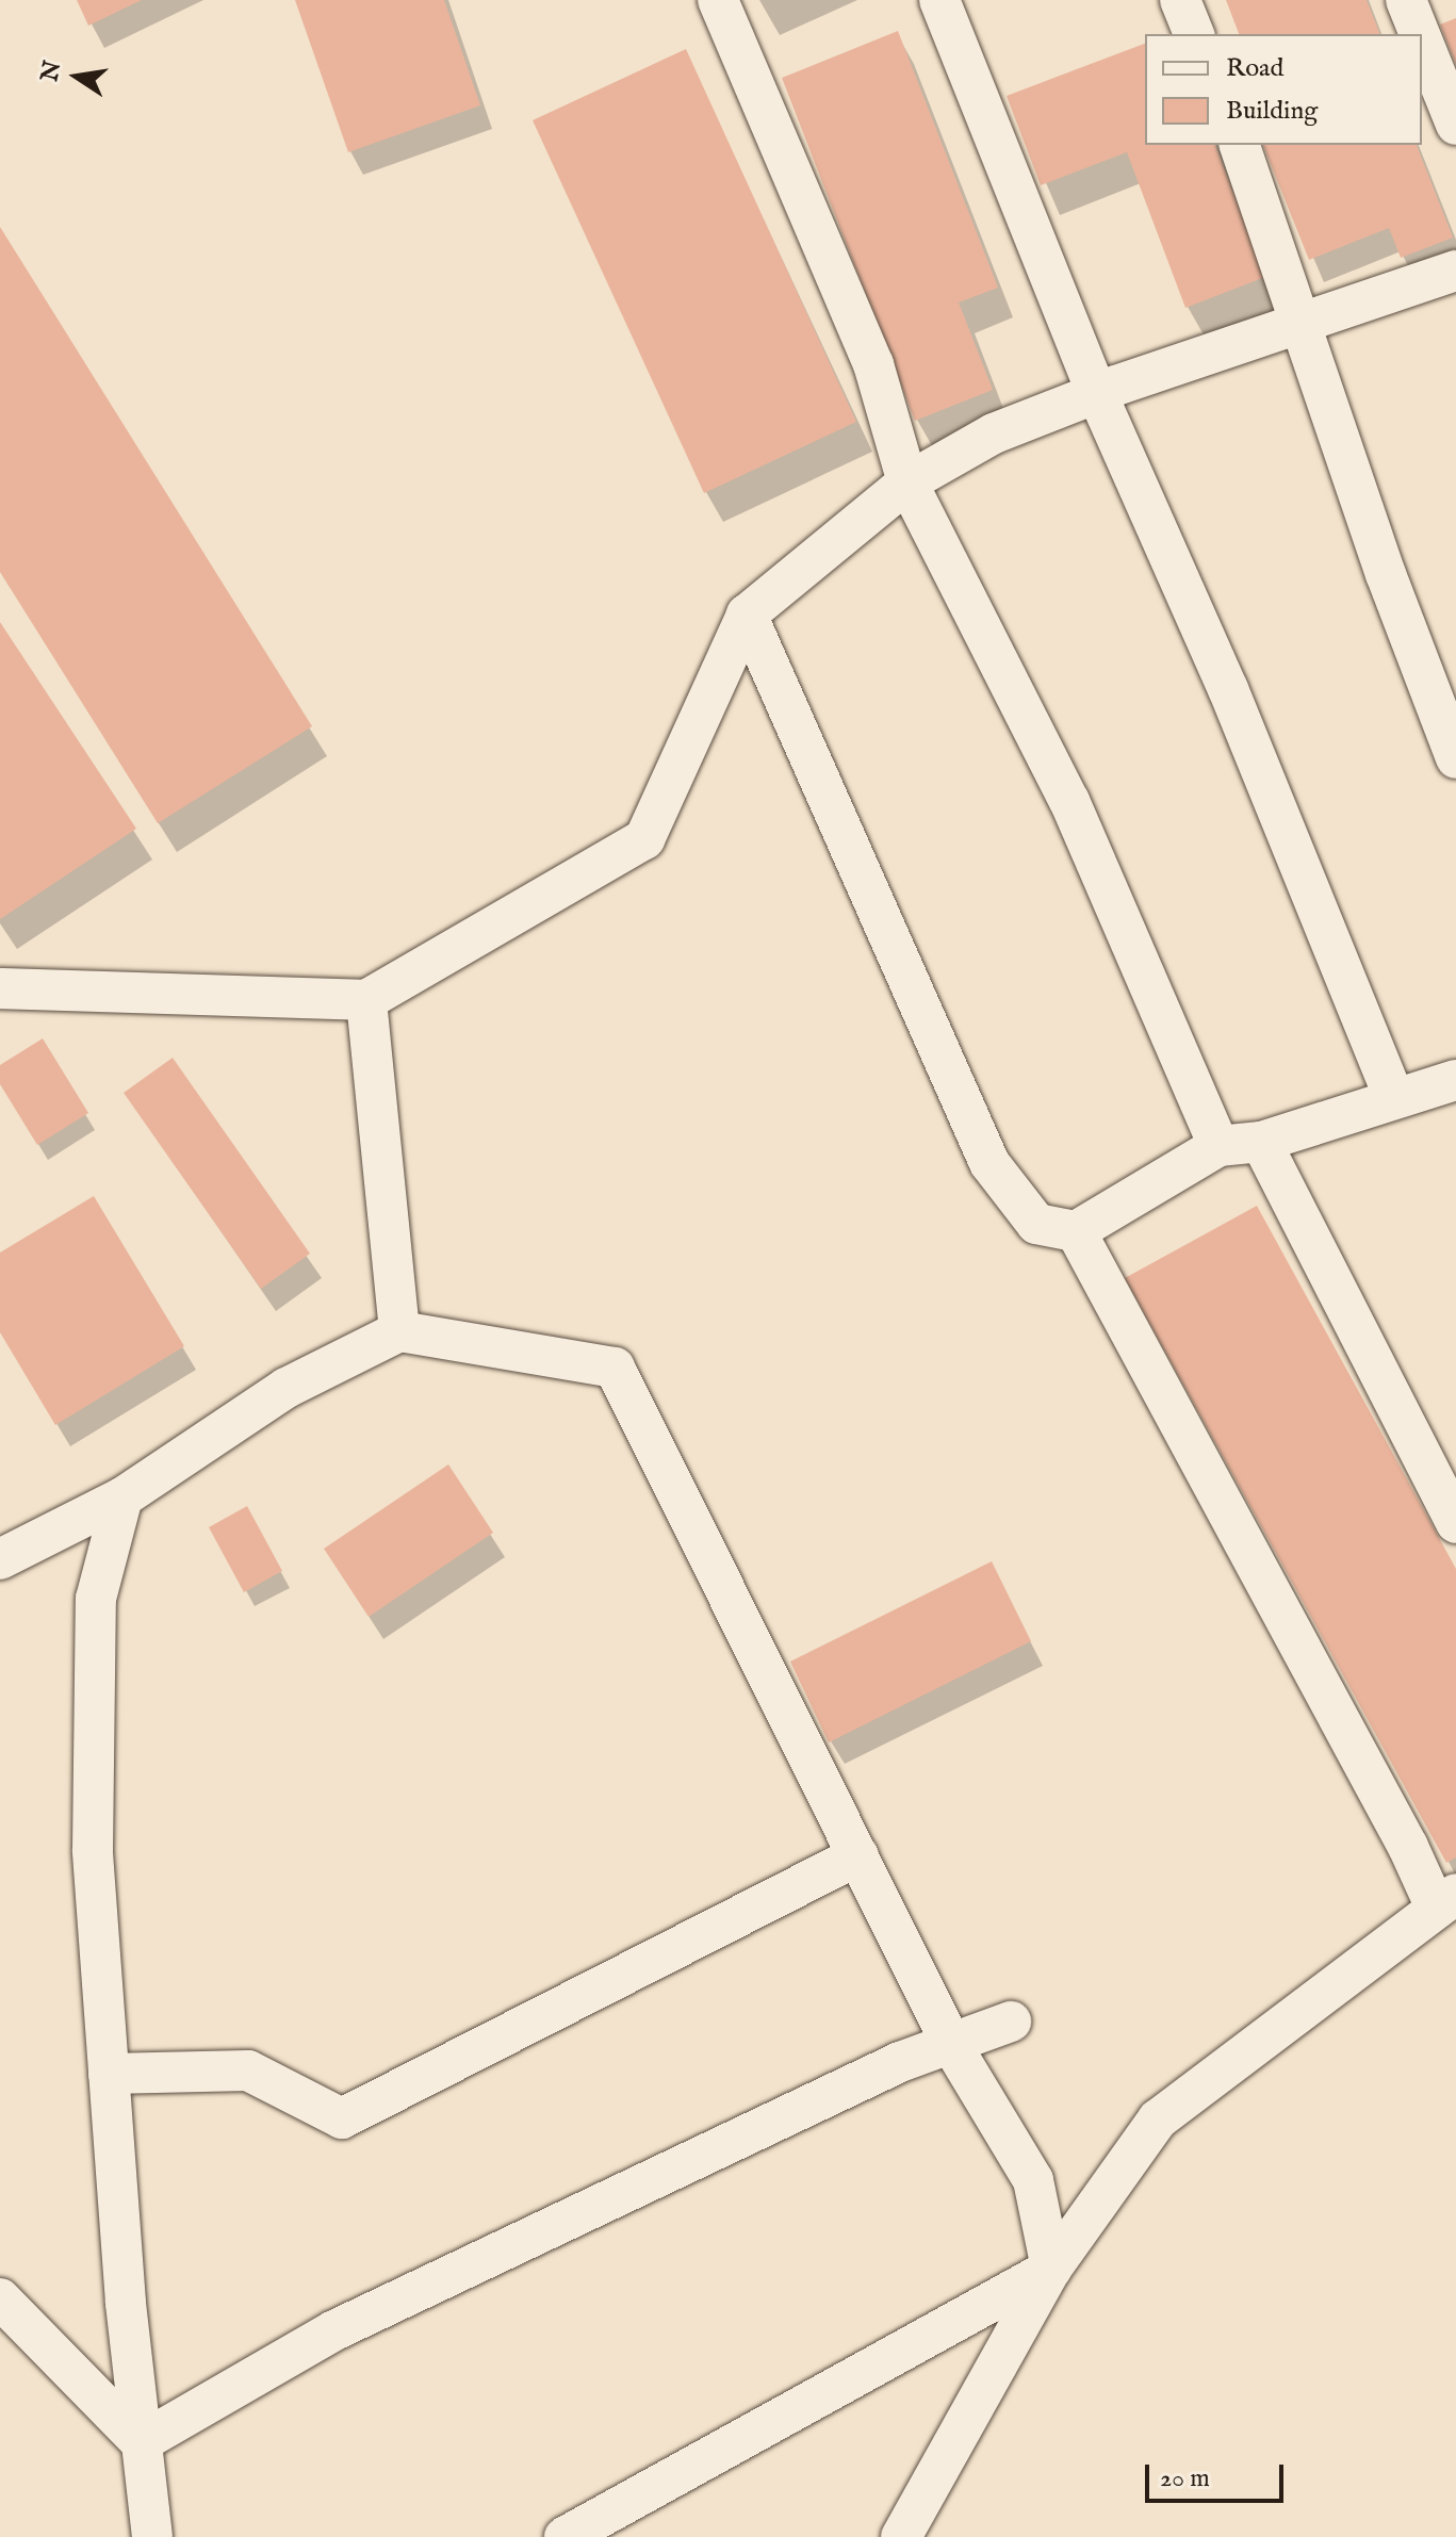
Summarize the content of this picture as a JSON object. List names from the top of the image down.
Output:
{
  "legend": ["Road", "Building"],
  "scale_bar": "20 m",
  "north": "left"
}
